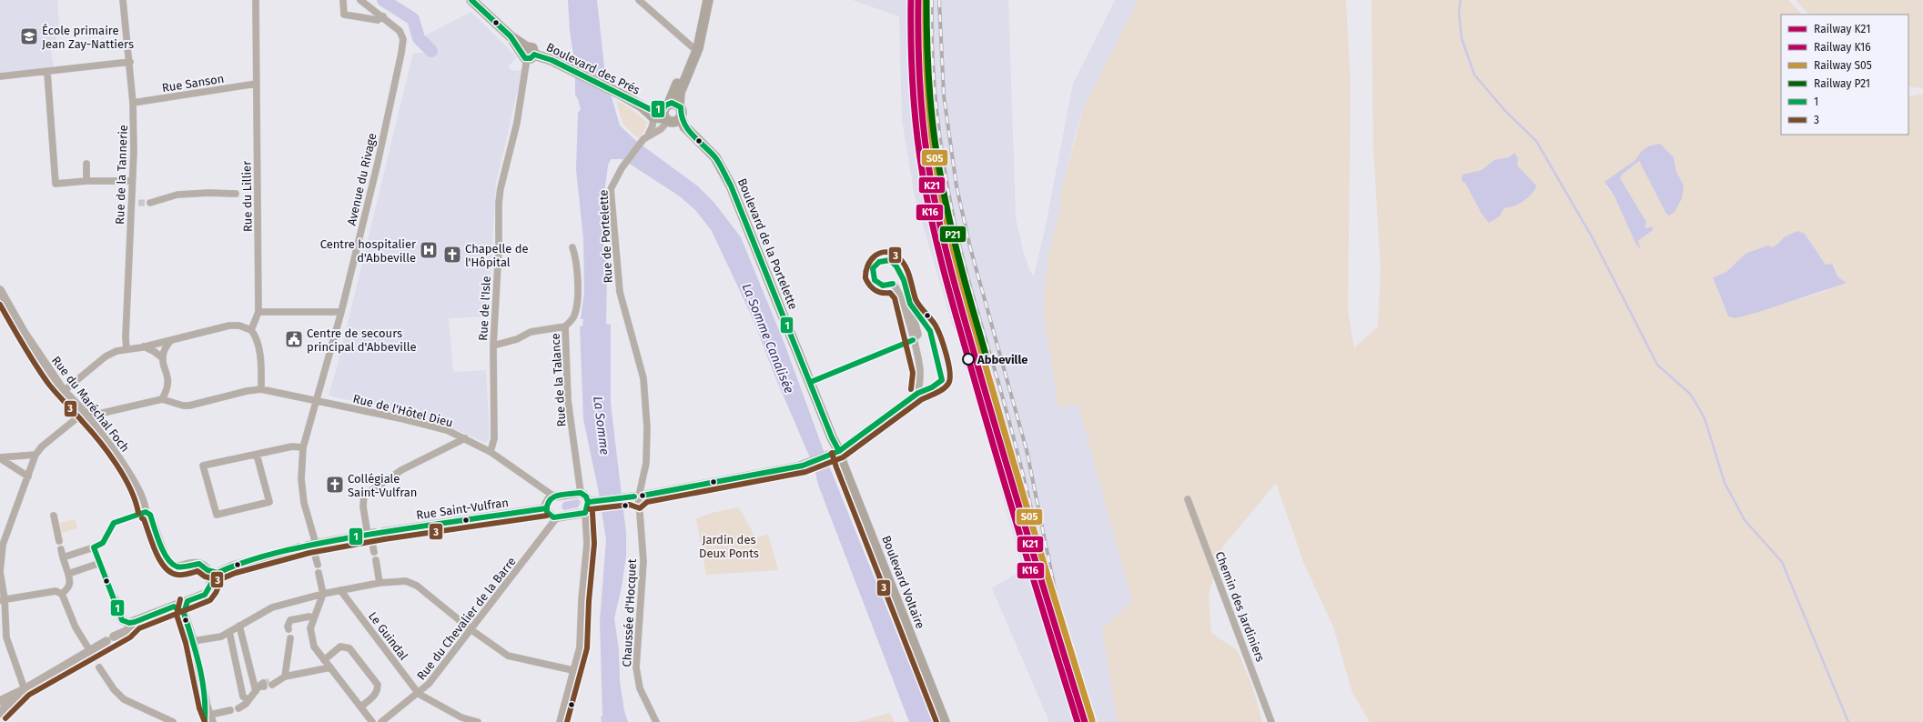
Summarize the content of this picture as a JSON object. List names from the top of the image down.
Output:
{
  "streets": {
    "main road": ["Boulevard des Prés", "Boulevard de la Portelette", "Boulevard Voltaire"],
    "street": [
      "Rue Sanson",
      "Rue de la Tannerie",
      "Avenue du Rivage",
      "Rue du Lillier",
      "Rue de Portelette",
      "Rue de l'Isle",
      "Rue de la Talance",
      "Rue du Maréchal Foch",
      "Rue de l'Hôtel Dieu",
      "Rue Saint-Vulfran",
      "Chemin des Jardiniers",
      "Chaussée d'Hocquet",
      "Rue du Chevalier de la Barre",
      "Le Guindal"
    ]
  },
  "crossings": [
    ["Boulevard des Prés", "Rue de Portelette"],
    ["Boulevard des Prés", "Boulevard de la Portelette"],
    ["Boulevard des Prés", "Rue de l'Isle"],
    ["Rue Sanson", "Rue de la Tannerie"],
    ["Rue Sanson", "Rue du Lillier"],
    ["Avenue du Rivage", "Rue de l'Hôtel Dieu"],
    ["Avenue du Rivage", "Rue Saint-Vulfran"],
    ["Rue de Portelette", "Boulevard de la Portelette"],
    ["Rue de Portelette", "Chaussée d'Hocquet"],
    ["Boulevard de la Portelette", "Boulevard Voltaire"],
    ["Rue de l'Isle", "Rue de l'Hôtel Dieu"],
    ["Rue du Chevalier de la Barre", "Le Guindal"]
  ],
  "water": ["La Somme Canalisée", "La Somme"],
  "parks": ["Jardin des Deux Ponts"],
  "places": {
    "school or university": ["École primaire Jean Zay-Nattiers"],
    "hospital": ["Centre hospitalier d'Abbeville"],
    "church": ["Chapelle de l'Hôpital", "Collégiale Saint-Vulfran"],
    "public building": ["Centre de secours principal d'Abbeville"],
    "other": ["Abbeville"]
  },
  "lines": [
    "rail line K21",
    "rail line K16",
    "rail line S05",
    "rail line P21",
    "transit line 1",
    "transit line 3"
  ],
  "legend": [
    "Railway K21",
    "Railway K16",
    "Railway S05",
    "Railway P21",
    "1",
    "3"
  ]
}
